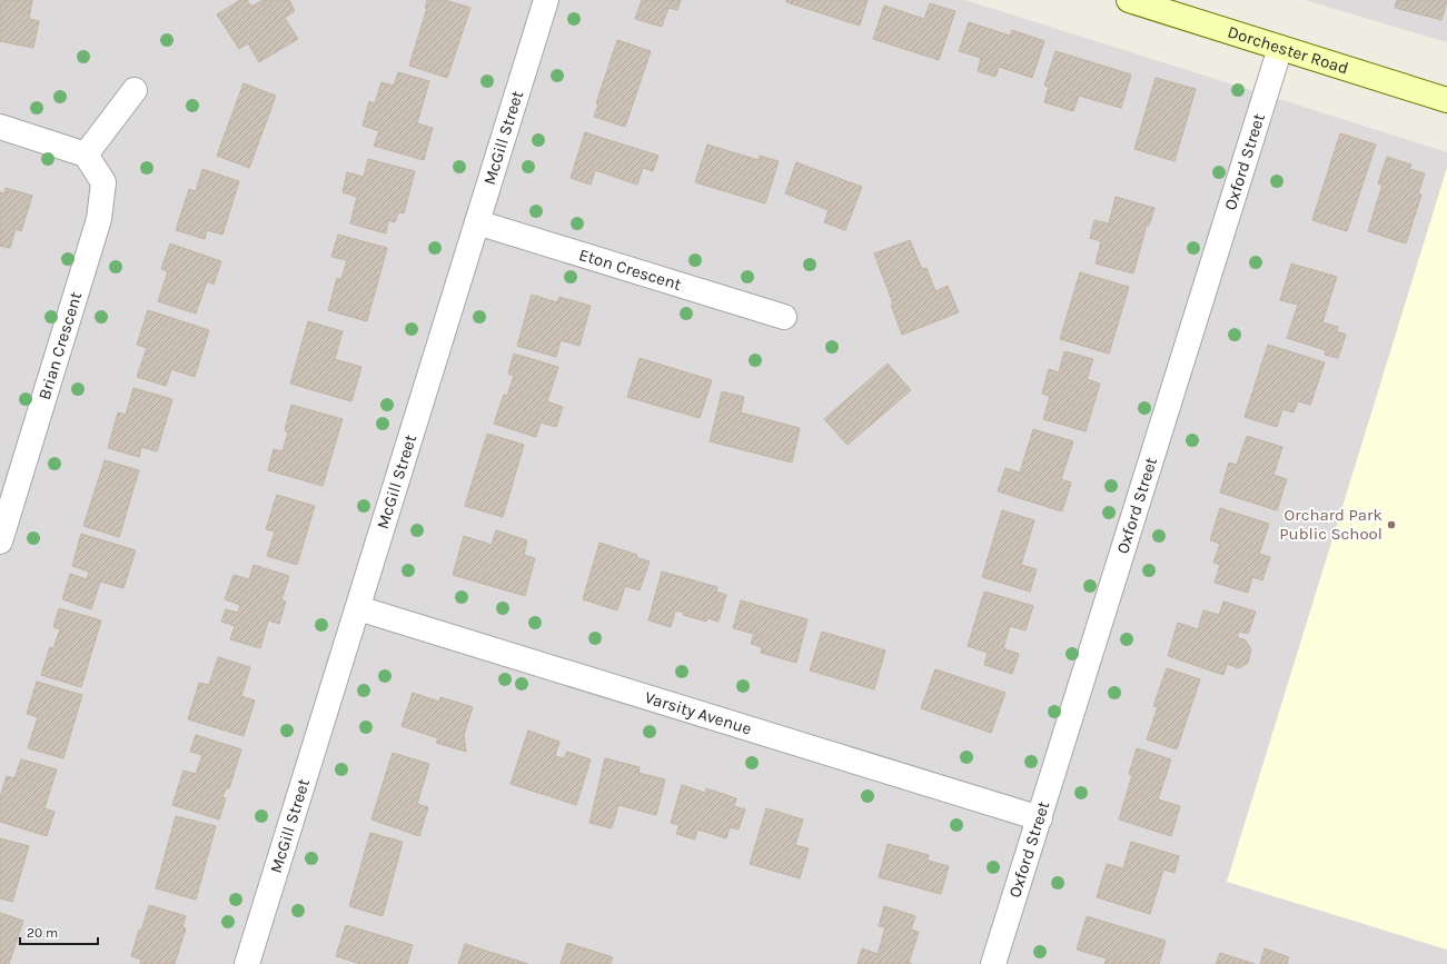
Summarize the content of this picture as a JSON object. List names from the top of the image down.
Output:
{
  "streets": {
    "main road": ["Dorchester Road"],
    "street": [
      "McGill Street",
      "Oxford Street",
      "Eton Crescent",
      "Brian Crescent",
      "Varsity Avenue"
    ]
  },
  "crossings": [
    ["Dorchester Road", "Oxford Street"],
    ["McGill Street", "Eton Crescent"],
    ["McGill Street", "Varsity Avenue"],
    ["Oxford Street", "Varsity Avenue"]
  ],
  "places": ["Orchard Park Public School"],
  "scale_bar": "20 m"
}
